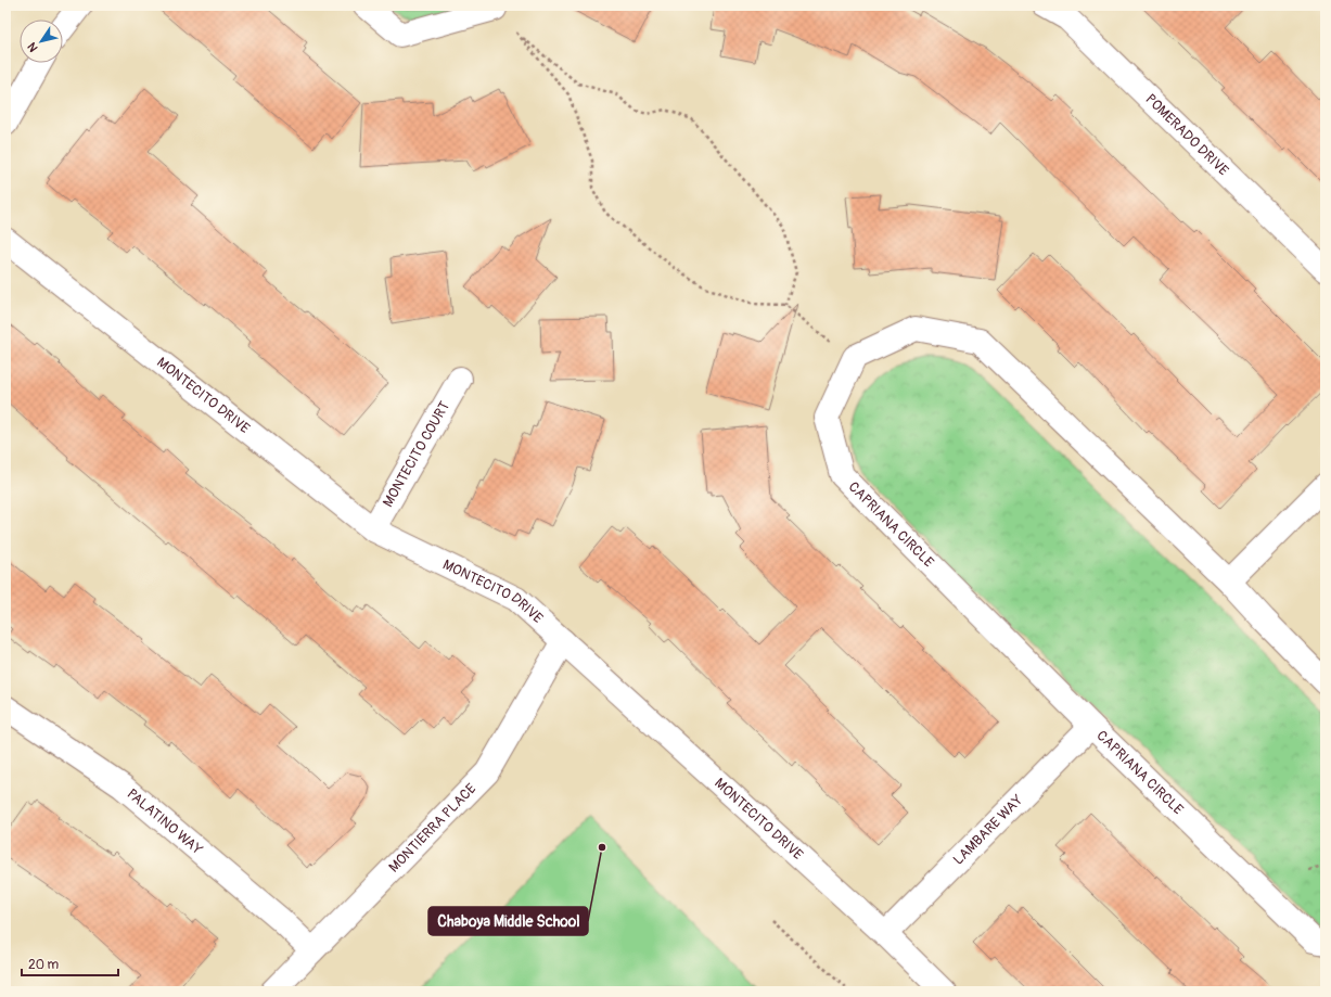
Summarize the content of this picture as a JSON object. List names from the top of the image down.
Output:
{
  "streets": {
    "street": [
      "POMERADO DRIVE",
      "MONTECITO DRIVE",
      "MONTECITO COURT",
      "CAPRIANA CIRCLE",
      "PALATINO WAY",
      "MONTIERRA PLACE",
      "LAMBARE WAY"
    ]
  },
  "crossings": [
    ["MONTECITO DRIVE", "MONTECITO COURT"],
    ["MONTECITO DRIVE", "MONTIERRA PLACE"],
    ["MONTECITO DRIVE", "LAMBARE WAY"],
    ["CAPRIANA CIRCLE", "LAMBARE WAY"],
    ["PALATINO WAY", "MONTIERRA PLACE"]
  ],
  "places": ["Chaboya Middle School"],
  "scale_bar": "20 m",
  "north": "bottom left"
}
